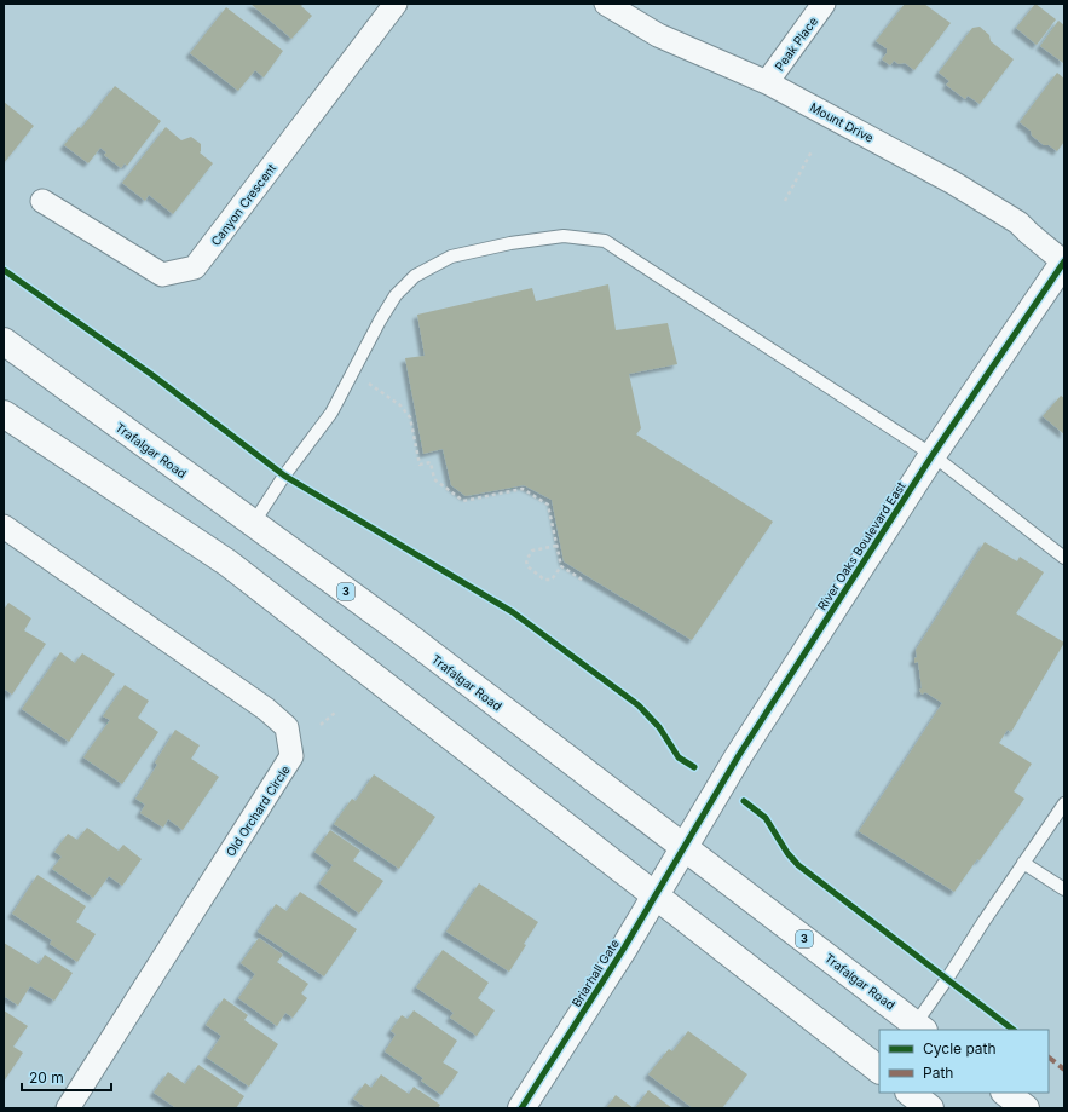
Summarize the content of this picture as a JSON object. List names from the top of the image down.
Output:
{
  "streets": {
    "main road": [
      "Trafalgar Road",
      "River Oaks Boulevard East",
      "3",
      "Briarhall Gate"
    ],
    "street": [
      "Peak Place",
      "Mount Drive",
      "Canyon Crescent",
      "Old Orchard Circle"
    ]
  },
  "crossings": [
    ["Peak Place", "Mount Drive"],
    ["Mount Drive", "River Oaks Boulevard East"],
    ["Trafalgar Road", "River Oaks Boulevard East"],
    ["Trafalgar Road", "Briarhall Gate"],
    ["River Oaks Boulevard East", "Briarhall Gate"]
  ],
  "legend": ["Cycle path", "Path"],
  "scale_bar": "20 m"
}
